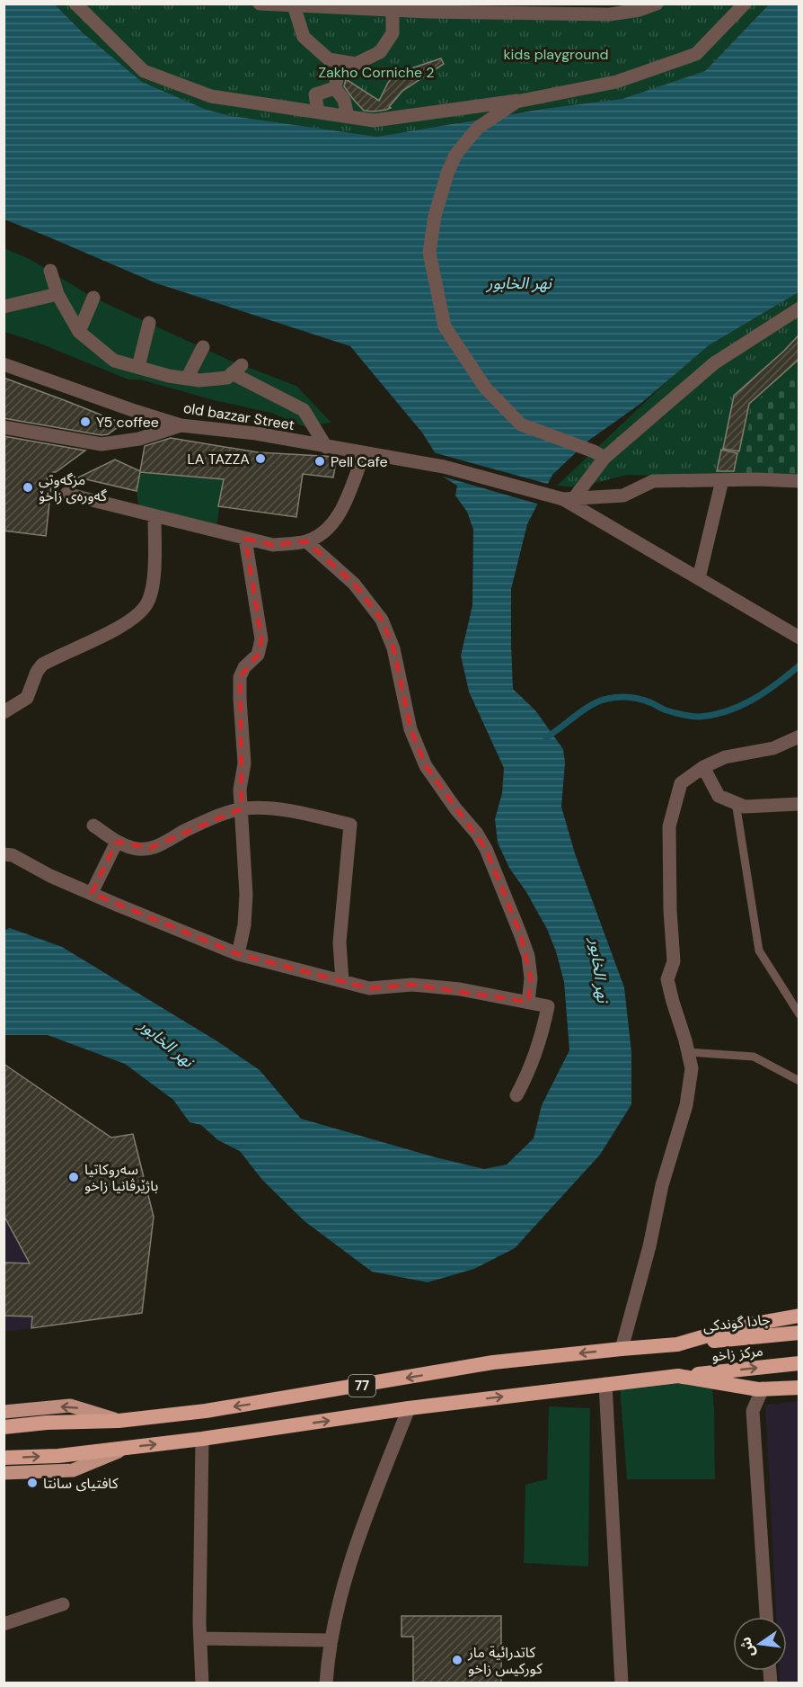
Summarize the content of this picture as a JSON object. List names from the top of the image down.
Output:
{
  "streets": {
    "highway": ["جادا گوندکی", "مركز زاخو", "77"],
    "street": ["old bazzar Street"]
  },
  "crossings": [
    ["جادا گوندکی", "77"],
    ["مركز زاخو", "77"]
  ],
  "water": ["نهر الخابور"],
  "parks": ["kids playground", "Zakho Corniche 2"],
  "places": [
    "Y5 coffee",
    "LA TAZZA",
    "Pell Cafe",
    "مزگەوتی گەورەی زاخۆ",
    "سه‌روكاتيا باژێرڤانيا زاخو",
    "کافتیای سانتا",
    "كاتدرائية مار كوركيس زاخو"
  ],
  "north": "left"
}
